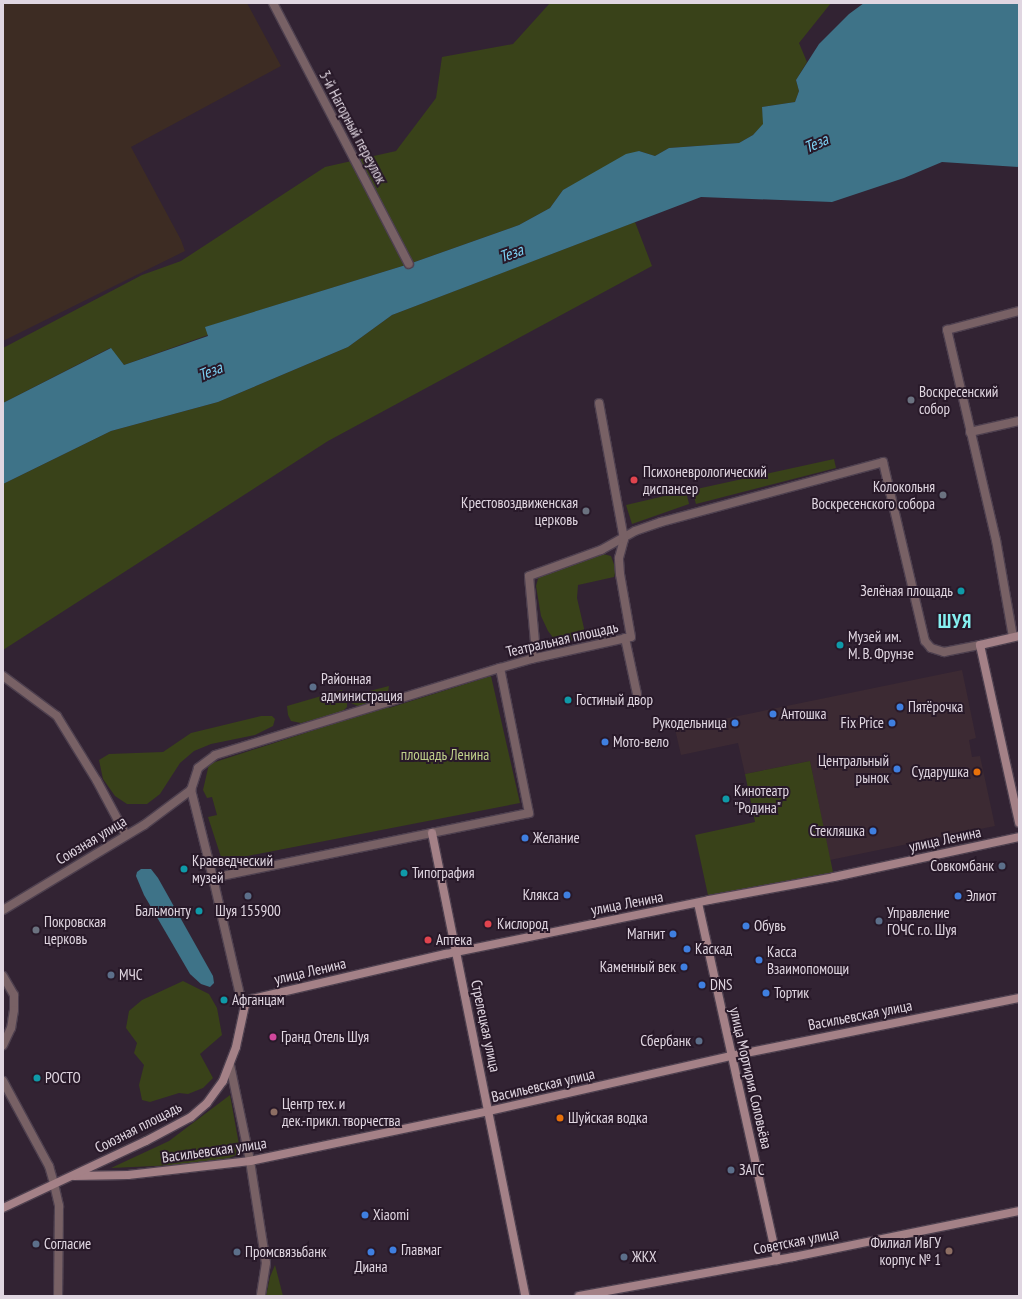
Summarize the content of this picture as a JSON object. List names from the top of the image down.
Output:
{
  "streets": {
    "street": [
      "3-й Нагорный переулок",
      "Театральная площадь",
      "улица Ленина",
      "Союзная улица",
      "Васильевская улица",
      "Стрелецкая улица",
      "улица Мортирия Соловьёва",
      "Союзная площадь",
      "Советская улица"
    ]
  },
  "crossings": [
    ["улица Ленина", "Стрелецкая улица"],
    ["улица Ленина", "улица Мортирия Соловьёва"],
    ["улица Ленина", "Союзная площадь"],
    ["Васильевская улица", "Стрелецкая улица"],
    ["Васильевская улица", "улица Мортирия Соловьёва"],
    ["Васильевская улица", "Союзная площадь"],
    ["улица Мортирия Соловьёва", "Советская улица"]
  ],
  "districts": ["ШУЯ"],
  "water": ["Теза"],
  "parks": ["площадь Ленина"],
  "places": [
    "Воскресенский собор",
    "Психоневрологический диспансер",
    "Колокольня Воскресенского собора",
    "Крестовоздвиженская церковь",
    "Зелёная площадь",
    "Музей им. М. В. Фрунзе",
    "Районная администрация",
    "Гостиный двор",
    "Пятёрочка",
    "Антошка",
    "Рукодельница",
    "Fix Price",
    "Мото-вело",
    "Центральный рынок",
    "Сударушка",
    "Кинотеатр \"Родина\"",
    "Стекляшка",
    "Желание",
    "Совкомбанк",
    "Краеведческий музей",
    "Типография",
    "Клякса",
    "Шуя 155900",
    "Элиот",
    "Бальмонту",
    "Управление ГОЧС г.о. Шуя",
    "Кислород",
    "Обувь",
    "Покровская церковь",
    "Магнит",
    "Аптека",
    "Каскад",
    "Касса Взаимопомощи",
    "Каменный век",
    "МЧС",
    "DNS",
    "Тортик",
    "Афганцам",
    "Гранд Отель Шуя",
    "Сбербанк",
    "РОСТО",
    "Центр тех. и дек.-прикл. творчества",
    "Шуйская водка",
    "ЗАГС",
    "Xiaomi",
    "Согласие",
    "Главмаг",
    "Филиал ИвГУ корпус № 1",
    "Промсвязьбанк",
    "Диана",
    "ЖКХ"
  ]
}
